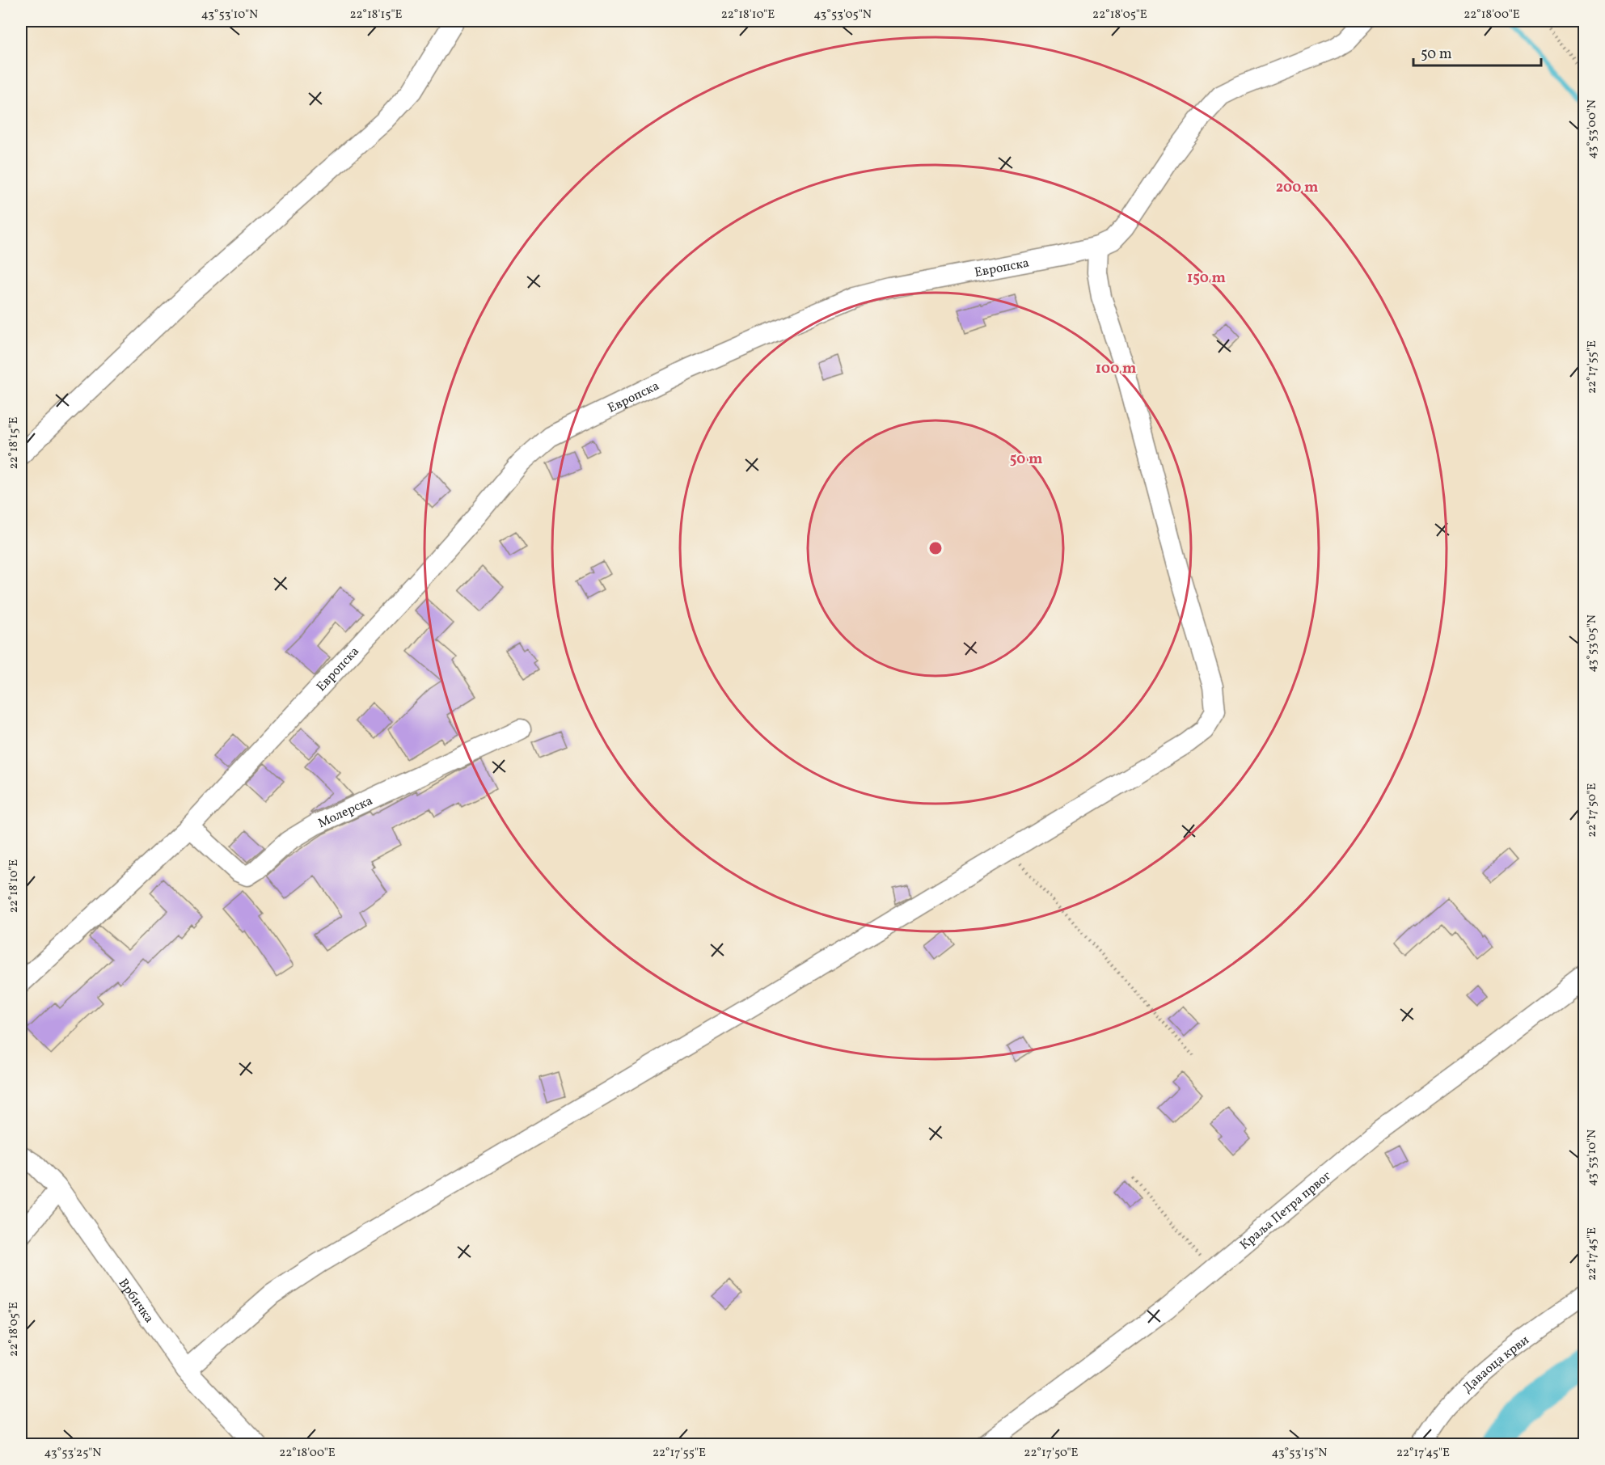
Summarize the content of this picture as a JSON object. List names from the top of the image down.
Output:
{
  "streets": {
    "street": [
      "Европска",
      "Молерска",
      "Краља Петра првог",
      "Врбичка",
      "Даваоца крви"
    ]
  },
  "crossings": [
    ["Европска", "Молерска"]
  ],
  "scale_bar": "50 m",
  "coordinates": [
    "43°53'10\"N",
    "22°18'15\"E",
    "22°18'10\"E",
    "43°53'05\"N",
    "22°18'05\"E",
    "22°18'00\"E",
    "43°53'00\"N",
    "22°17'55\"E",
    "22°17'50\"E",
    "22°17'45\"E",
    "43°53'25\"N",
    "43°53'15\"N"
  ],
  "rings": [
    "200 m",
    "150 m",
    "100 m",
    "50 m"
  ]
}
